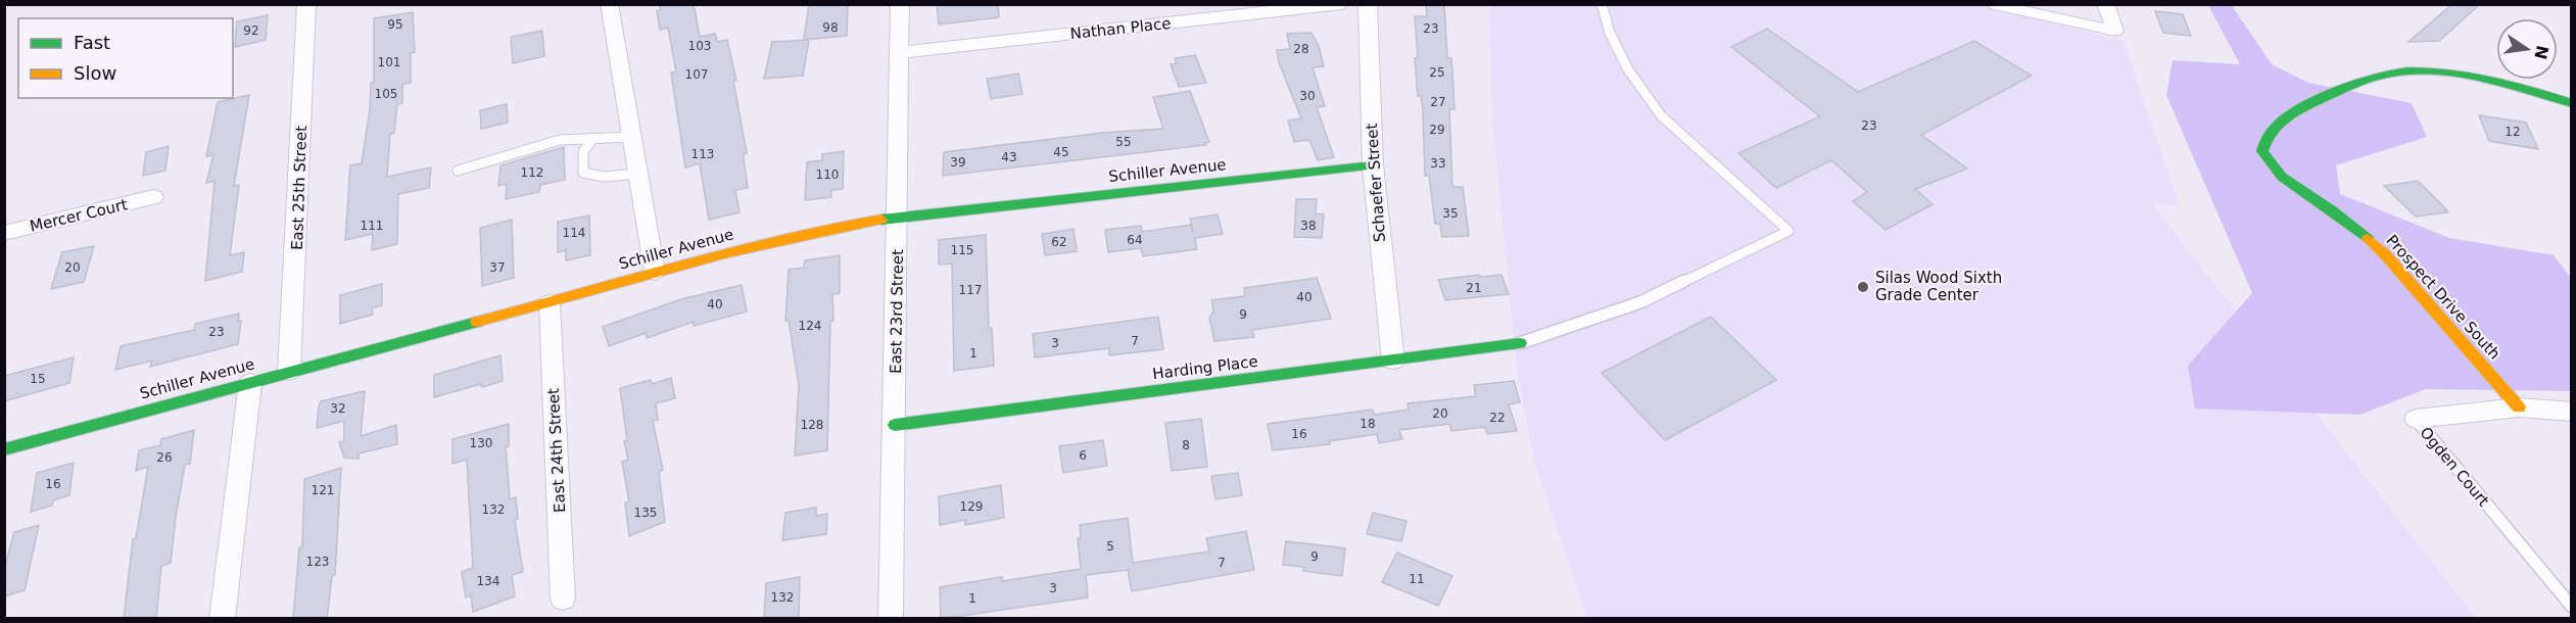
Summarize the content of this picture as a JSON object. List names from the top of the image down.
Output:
{
  "streets": {
    "street": [
      "Nathan Place",
      "Schiller Avenue",
      "Schaefer Street",
      "East 25th Street",
      "Mercer Court",
      "Prospect Drive South",
      "East 23rd Street",
      "Harding Place",
      "East 24th Street",
      "Ogden Court"
    ]
  },
  "crossings": [
    ["Nathan Place", "East 23rd Street"],
    ["Schiller Avenue", "Schaefer Street"],
    ["Schiller Avenue", "East 25th Street"],
    ["Schiller Avenue", "East 23rd Street"],
    ["Schiller Avenue", "East 24th Street"],
    ["Schaefer Street", "Harding Place"],
    ["Prospect Drive South", "Ogden Court"],
    ["East 23rd Street", "Harding Place"]
  ],
  "places": ["Silas Wood Sixth Grade Center"],
  "house_numbers": [
    "95",
    "98",
    "23",
    "92",
    "103",
    "28",
    "101",
    "25",
    "107",
    "105",
    "30",
    "27",
    "23",
    "29",
    "12",
    "55",
    "45",
    "113",
    "43",
    "39",
    "33",
    "112",
    "110",
    "35",
    "111",
    "38",
    "114",
    "64",
    "62",
    "115",
    "20",
    "37",
    "21",
    "117",
    "40",
    "40",
    "9",
    "124",
    "23",
    "7",
    "3",
    "1",
    "15",
    "32",
    "20",
    "22",
    "18",
    "128",
    "16",
    "130",
    "8",
    "6",
    "26",
    "16",
    "121",
    "129",
    "132",
    "135",
    "5",
    "9",
    "123",
    "7",
    "11",
    "134",
    "3",
    "132",
    "1"
  ],
  "legend": ["Fast", "Slow"],
  "north": "right"
}
